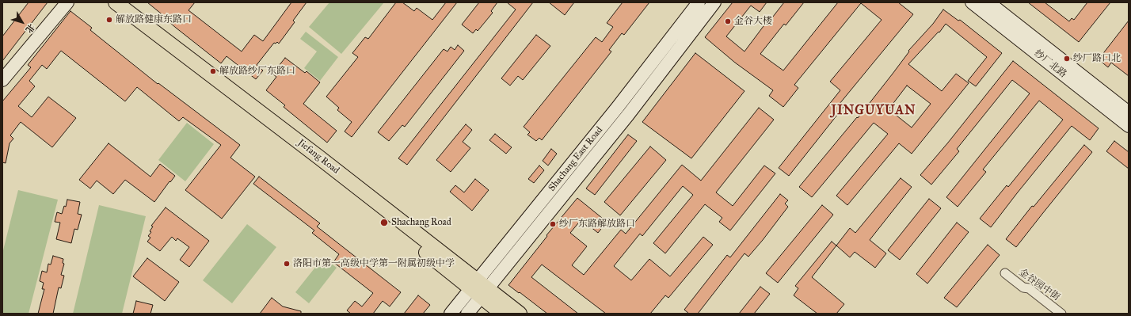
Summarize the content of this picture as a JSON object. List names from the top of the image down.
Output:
{
  "streets": {
    "main road": ["纱厂北路", "Jiefang Road", "Shachang East Road"],
    "street": ["金谷园中街"]
  },
  "crossings": [
    ["Jiefang Road", "Shachang East Road"]
  ],
  "districts": ["JINGUYUAN"],
  "places": [
    "解放路健康东路口",
    "金谷大楼",
    "纱厂路口北",
    "解放路纱厂东路口",
    "Shachang Road",
    "纱厂东路解放路口",
    "洛阳市第一高级中学第一附属初级中学"
  ],
  "north": "bottom right"
}
